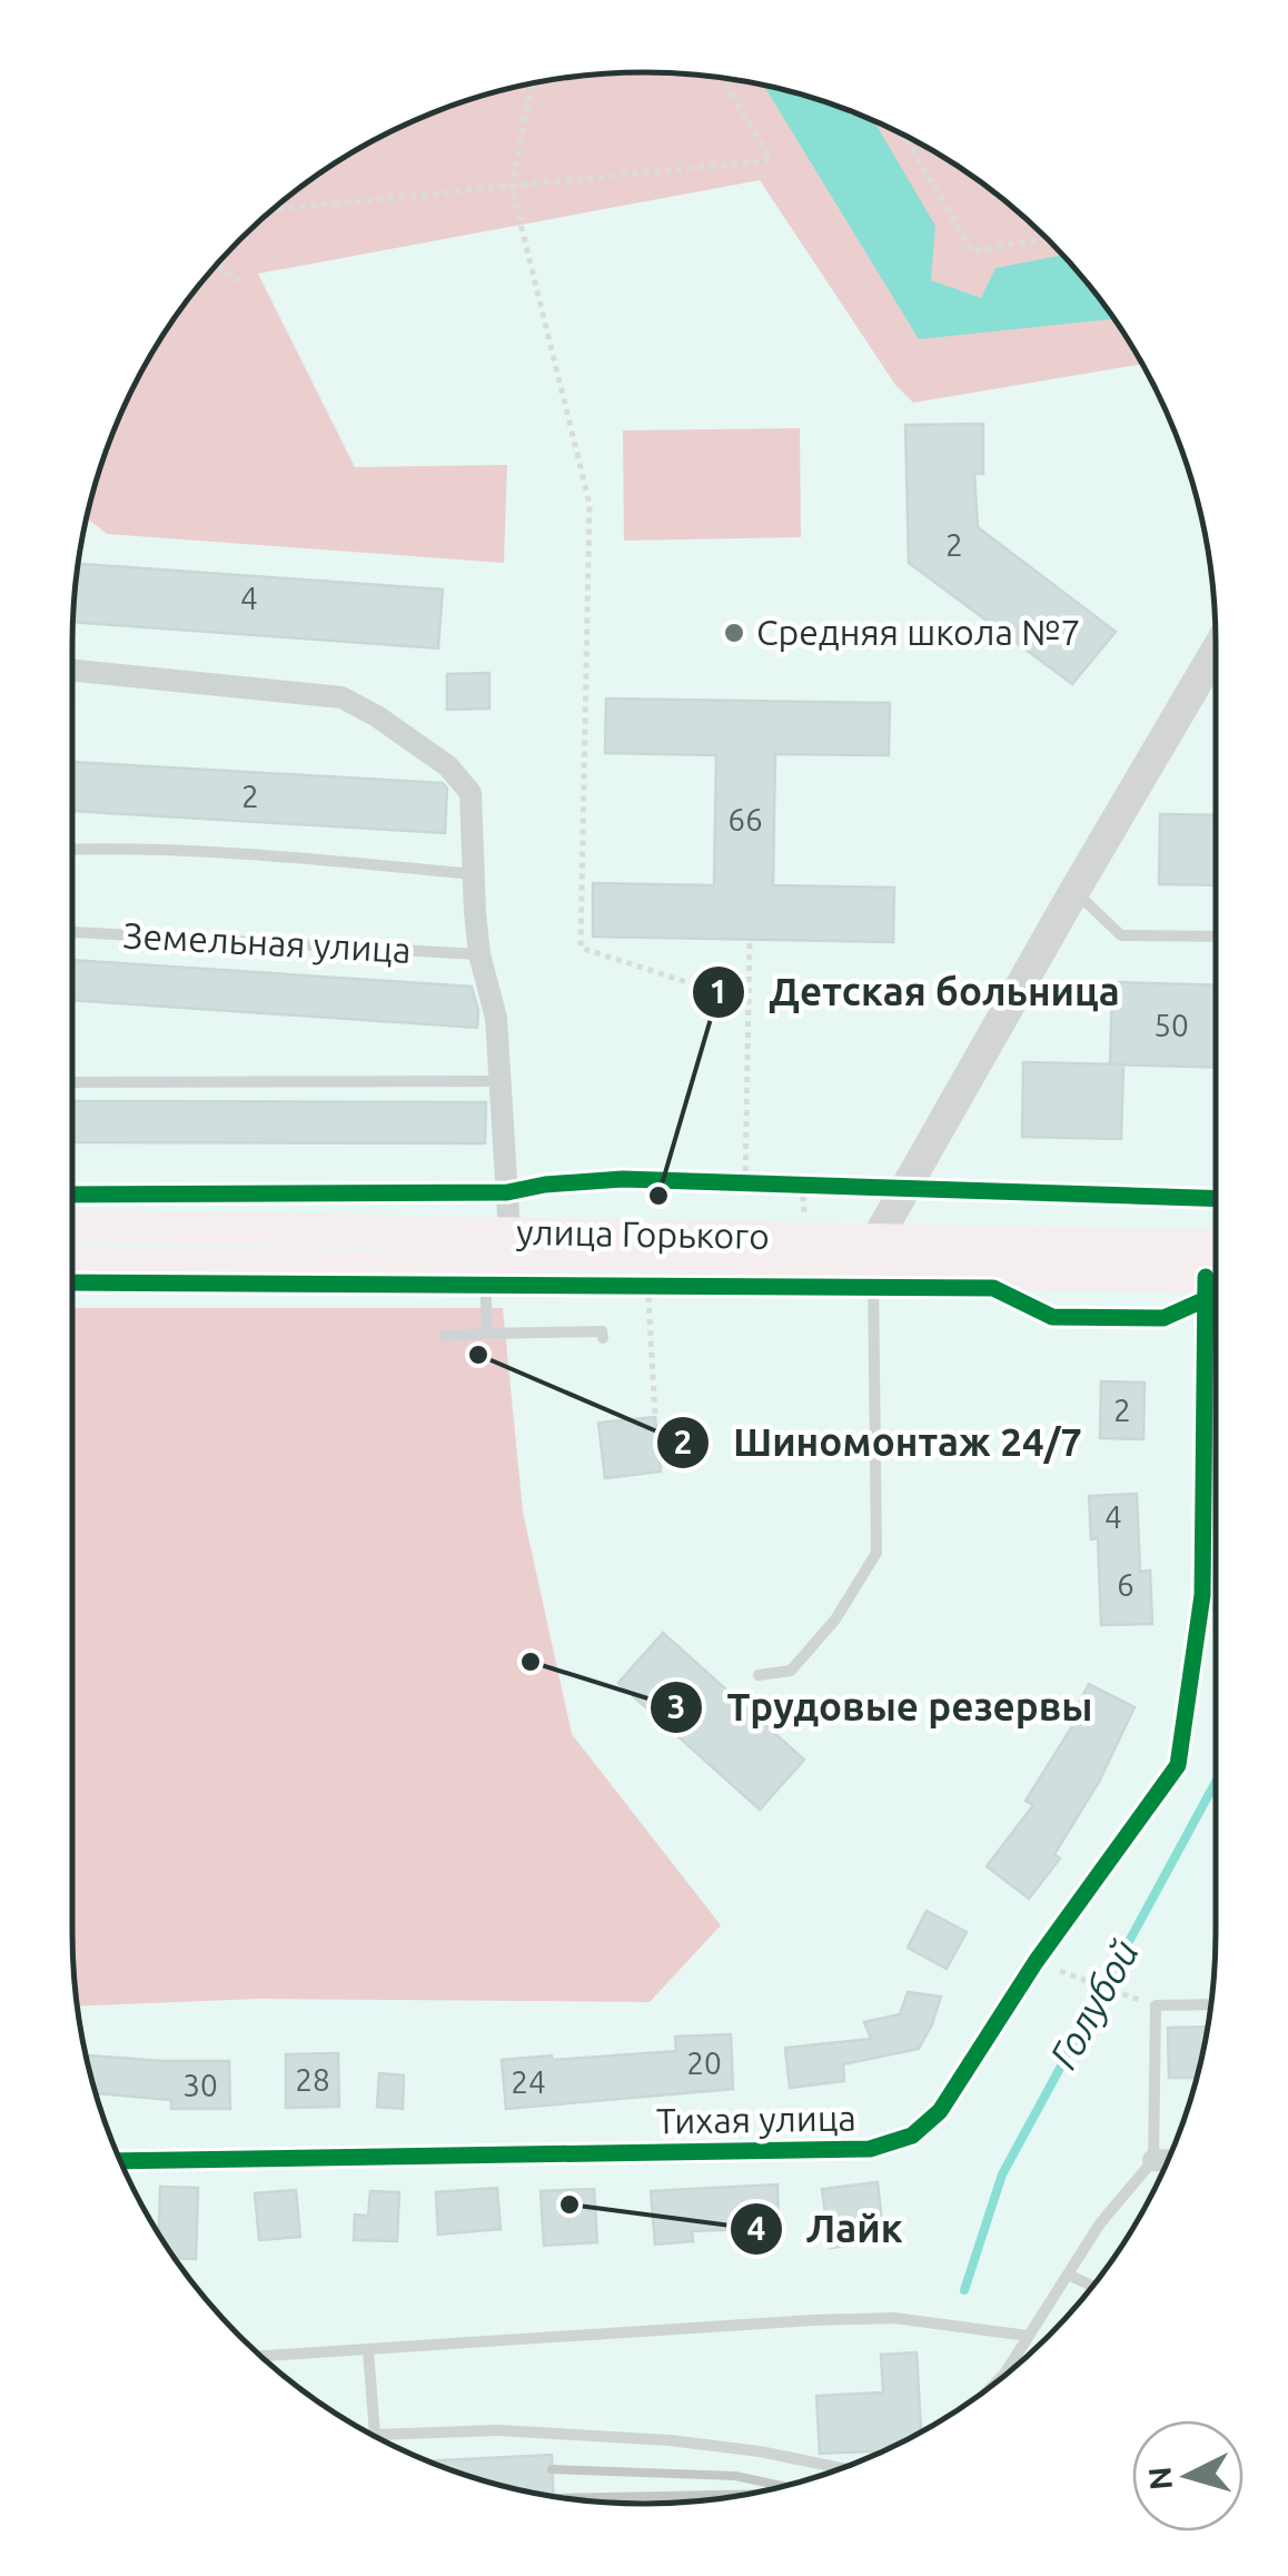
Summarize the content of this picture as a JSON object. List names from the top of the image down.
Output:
{
  "streets": {
    "main road": ["улица Горького"],
    "street": ["Тихая улица"],
    "lane": ["Земельная улица"]
  },
  "water": ["Голубой"],
  "places": [
    "Средняя школа №7",
    "Детская больница",
    "Шиномонтаж 24/7",
    "Трудовые резервы",
    "Лайк"
  ],
  "house_numbers": [
    "2",
    "4",
    "2",
    "66",
    "50",
    "2",
    "4",
    "6",
    "20",
    "28",
    "24",
    "30"
  ],
  "north": "left"
}
